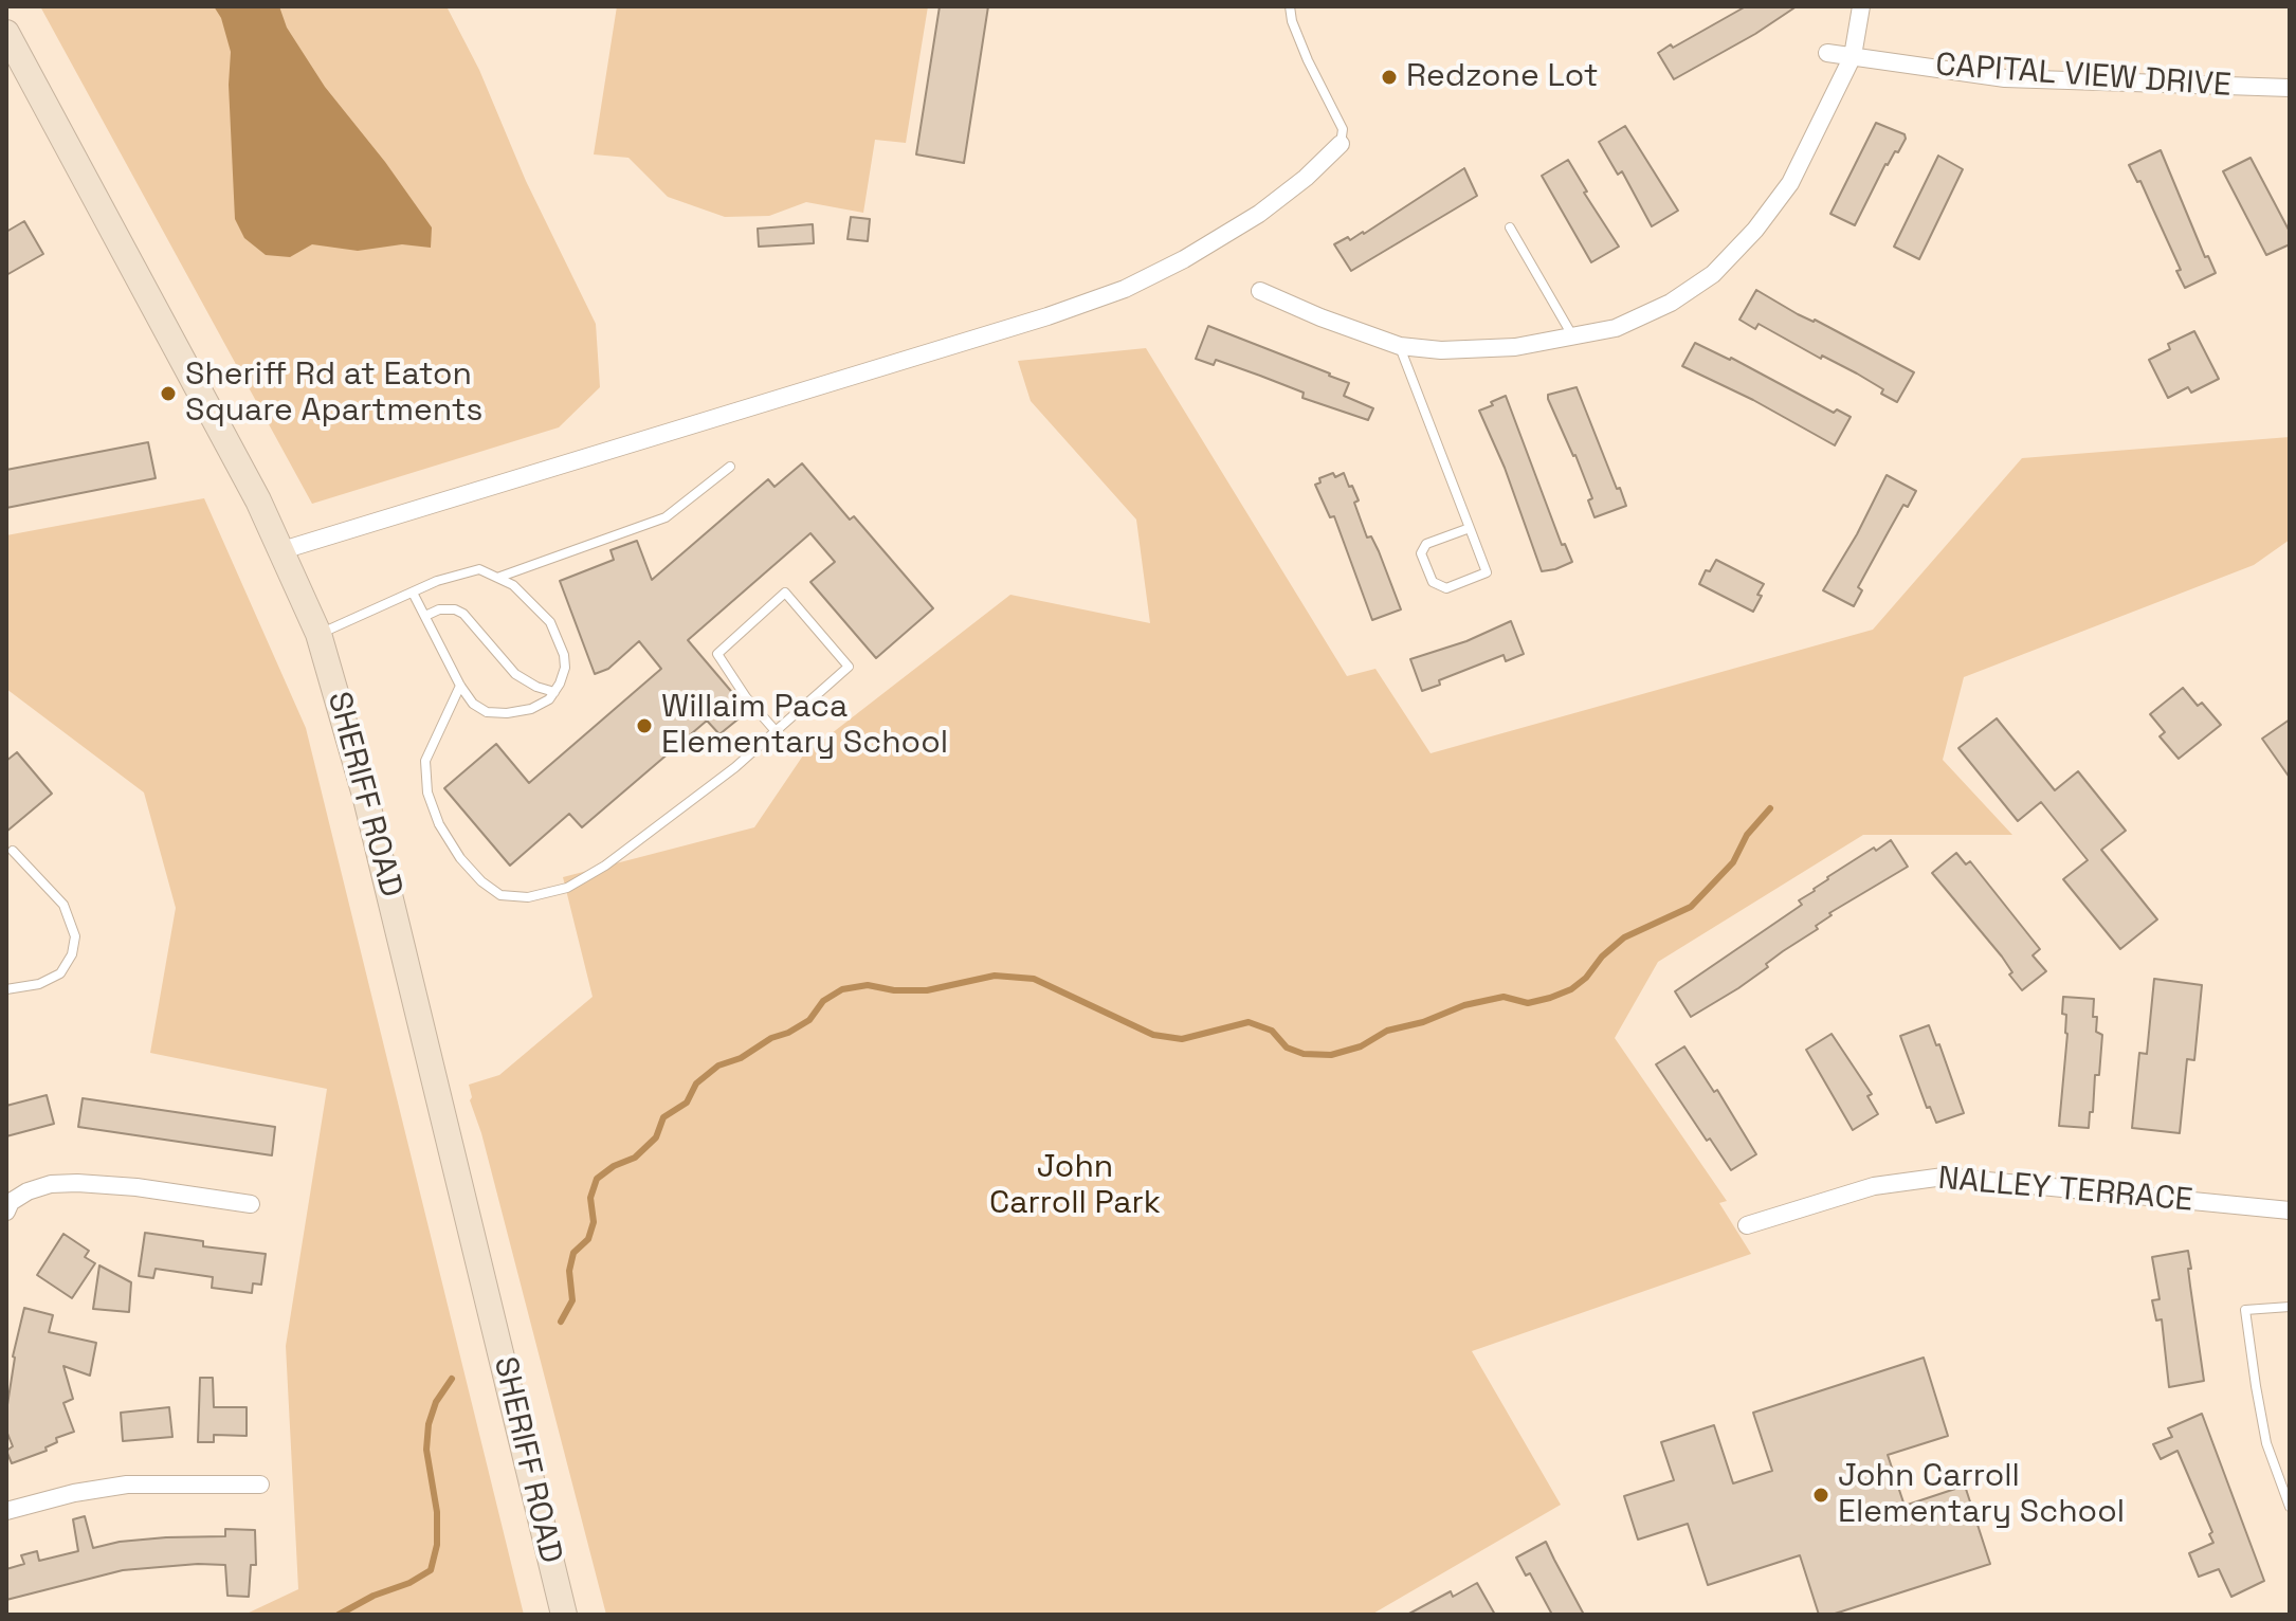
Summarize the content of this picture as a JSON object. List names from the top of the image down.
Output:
{
  "streets": {
    "main road": ["SHERIFF ROAD"],
    "street": ["CAPITAL VIEW DRIVE", "NALLEY TERRACE"]
  },
  "parks": ["John Carroll Park"],
  "places": [
    "Redzone Lot",
    "Sheriff Rd at Eaton Square Apartments",
    "Willaim Paca Elementary School",
    "John Carroll Elementary School"
  ]
}
